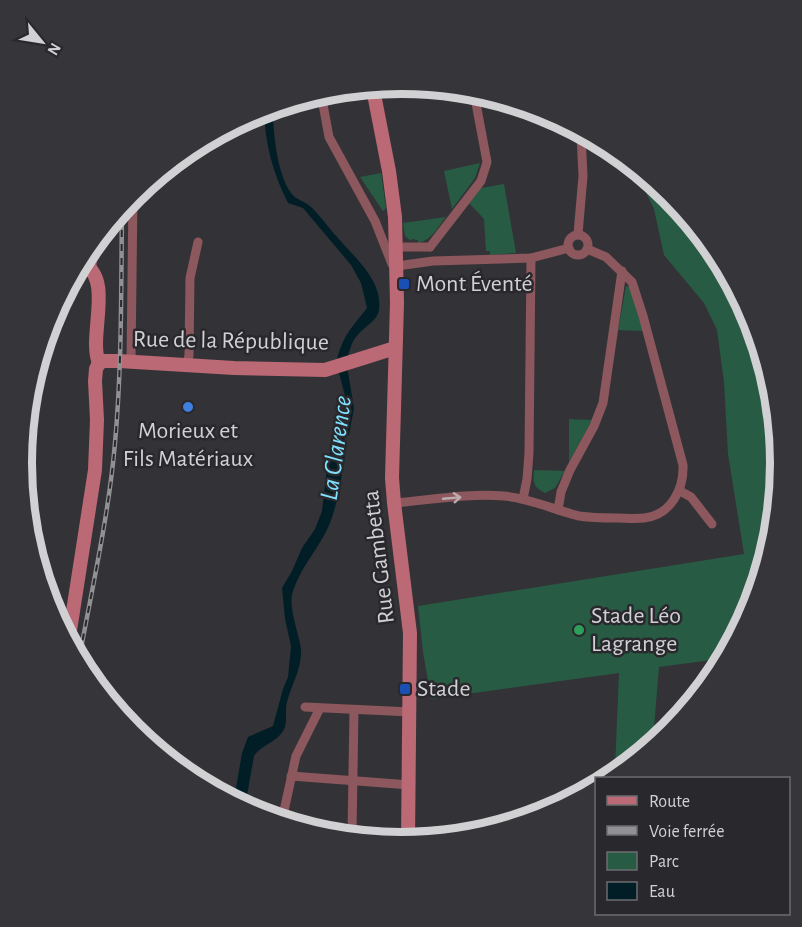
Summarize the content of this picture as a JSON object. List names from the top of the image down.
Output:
{
  "streets": {
    "main road": ["Rue de la République", "Rue Gambetta"]
  },
  "crossings": [
    ["Rue de la République", "Rue Gambetta"]
  ],
  "water": ["La Clarence"],
  "places": {
    "transit": ["Mont Éventé", "Stade"],
    "other": ["Morieux et Fils Matériaux", "Stade Léo Lagrange"]
  },
  "legend": [
    "Route",
    "Voie ferrée",
    "Parc",
    "Eau"
  ],
  "north": "bottom right"
}
